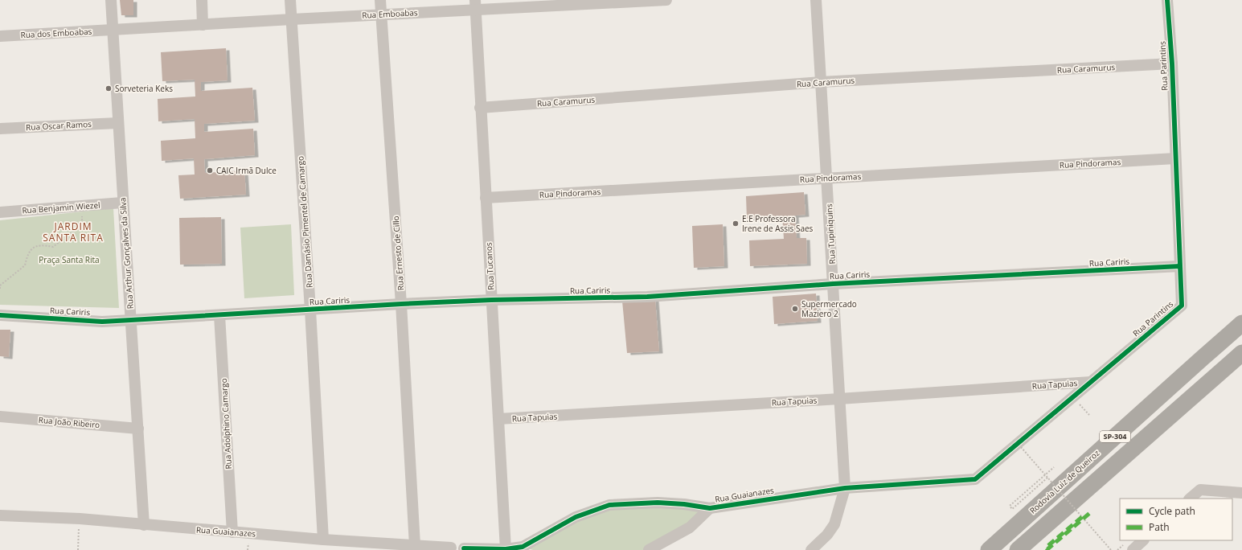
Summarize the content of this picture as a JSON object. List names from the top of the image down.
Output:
{
  "streets": {
    "highway": ["SP-304", "Rodovia Luiz de Queiroz"],
    "street": [
      "Rua Emboabas",
      "Rua dos Emboabas",
      "Rua Parintins",
      "Rua Caramurus",
      "Rua Oscar Ramos",
      "Rua Pindoramas",
      "Rua Benjamin Wiezel",
      "Rua Damásio Pimentel de Camargo",
      "Rua Tupiniquins",
      "Rua Arthur Gonçalves da Silva",
      "Rua Ernesto de Cillo",
      "Rua Cariris",
      "Rua Tucanos",
      "Rua Tapuias",
      "Rua João Ribeiro",
      "Rua Adolphino Camargo",
      "Rua Guaianazes"
    ]
  },
  "crossings": [
    ["Rua Emboabas", "Rua dos Emboabas"],
    ["Rua Emboabas", "Rua Damásio Pimentel de Camargo"],
    ["Rua Emboabas", "Rua Arthur Gonçalves da Silva"],
    ["Rua Emboabas", "Rua Ernesto de Cillo"],
    ["Rua Emboabas", "Rua Tucanos"],
    ["Rua dos Emboabas", "Rua Arthur Gonçalves da Silva"],
    ["Rua Parintins", "Rua Caramurus"],
    ["Rua Parintins", "Rua Pindoramas"],
    ["Rua Parintins", "Rua Cariris"],
    ["Rua Parintins", "Rua Tapuias"],
    ["Rua Parintins", "Rua Guaianazes"],
    ["Rua Caramurus", "Rua Tupiniquins"],
    ["Rua Caramurus", "Rua Tucanos"],
    ["Rua Oscar Ramos", "Rua Arthur Gonçalves da Silva"],
    ["Rua Pindoramas", "Rua Tupiniquins"],
    ["Rua Pindoramas", "Rua Tucanos"],
    ["Rua Benjamin Wiezel", "Rua Arthur Gonçalves da Silva"],
    ["Rua Damásio Pimentel de Camargo", "Rua Cariris"],
    ["Rua Damásio Pimentel de Camargo", "Rua Guaianazes"],
    ["Rua Tupiniquins", "Rua Cariris"],
    ["Rua Tupiniquins", "Rua Tapuias"],
    ["Rua Tupiniquins", "Rua Guaianazes"],
    ["Rua Arthur Gonçalves da Silva", "Rua Cariris"],
    ["Rua Arthur Gonçalves da Silva", "Rua João Ribeiro"],
    ["Rua Arthur Gonçalves da Silva", "Rua Guaianazes"],
    ["Rua Ernesto de Cillo", "Rua Cariris"],
    ["Rua Ernesto de Cillo", "Rua Guaianazes"],
    ["Rua Cariris", "Rua Tucanos"],
    ["Rua Cariris", "Rua Adolphino Camargo"],
    ["Rua Tucanos", "Rua Tapuias"],
    ["Rua Tucanos", "Rua Guaianazes"],
    ["Rua Adolphino Camargo", "Rua Guaianazes"]
  ],
  "districts": ["JARDIM SANTA RITA"],
  "parks": ["Praça Santa Rita"],
  "places": [
    "Sorveteria Keks",
    "CAIC Irmã Dulce",
    "E.E Professora Irene de Assis Saes",
    "Supermercado Maziero 2"
  ],
  "legend": ["Cycle path", "Path"]
}
